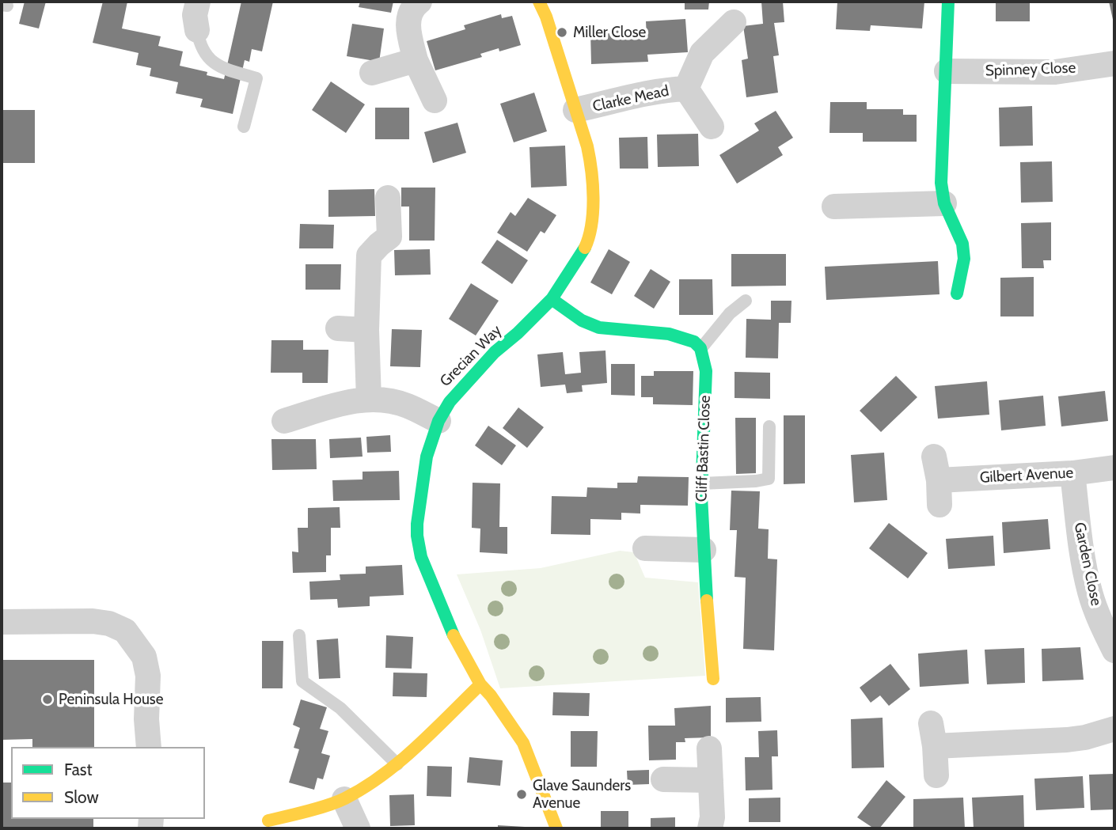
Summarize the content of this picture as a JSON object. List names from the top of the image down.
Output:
{
  "streets": {
    "street": [
      "Spinney Close",
      "Clarke Mead",
      "Grecian Way",
      "Cliff Bastin Close",
      "Gilbert Avenue",
      "Garden Close"
    ]
  },
  "crossings": [
    ["Clarke Mead", "Grecian Way"],
    ["Gilbert Avenue", "Garden Close"]
  ],
  "places": ["Miller Close", "Peninsula House", "Glave Saunders Avenue"],
  "legend": ["Fast", "Slow"]
}
